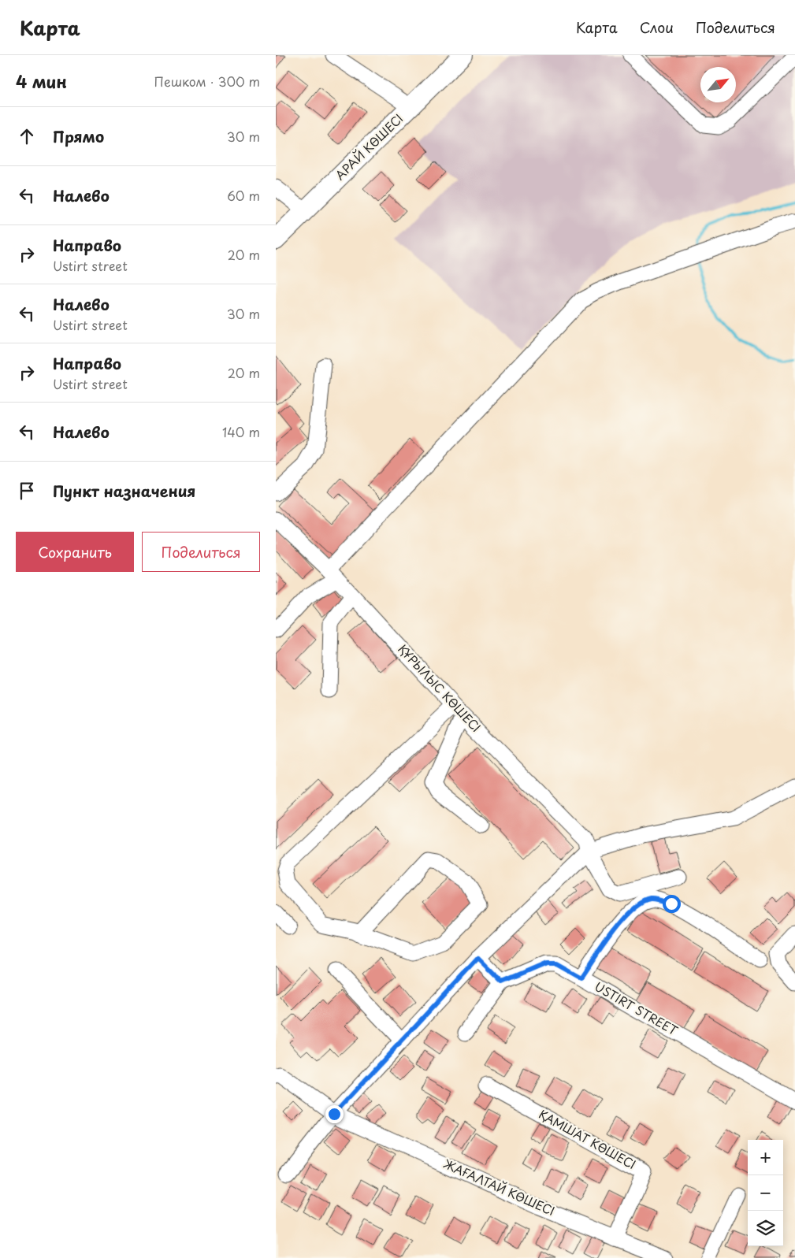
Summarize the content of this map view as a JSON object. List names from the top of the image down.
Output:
{
  "streets": {
    "main road": ["АРАЙ КӨШЕСІ"],
    "street": [
      "ҚҰРЫЛЫС КӨШЕСІ",
      "USTIRT STREET",
      "ҚАМШАТ КӨШЕСІ",
      "ЖАҒАЛТАЙ КӨШЕСІ"
    ]
  },
  "crossings": [
    ["ҚАМШАТ КӨШЕСІ", "ЖАҒАЛТАЙ КӨШЕСІ"]
  ],
  "north": "top right",
  "page": {
    "header": "Карта",
    "nav": ["Карта", "Слои", "Поделиться"],
    "heading": ["4 мин", "Пешком · 300 m"],
    "list": [
      ["Прямо", "30 m"],
      ["Налево", "60 m"],
      ["Направо", "Ustirt street", "20 m"],
      ["Налево", "Ustirt street", "30 m"],
      ["Направо", "Ustirt street", "20 m"],
      ["Налево", "140 m"],
      "Пункт назначения"
    ],
    "buttons": ["Сохранить", "Поделиться"],
    "map_buttons": ["+", "−"]
  }
}
